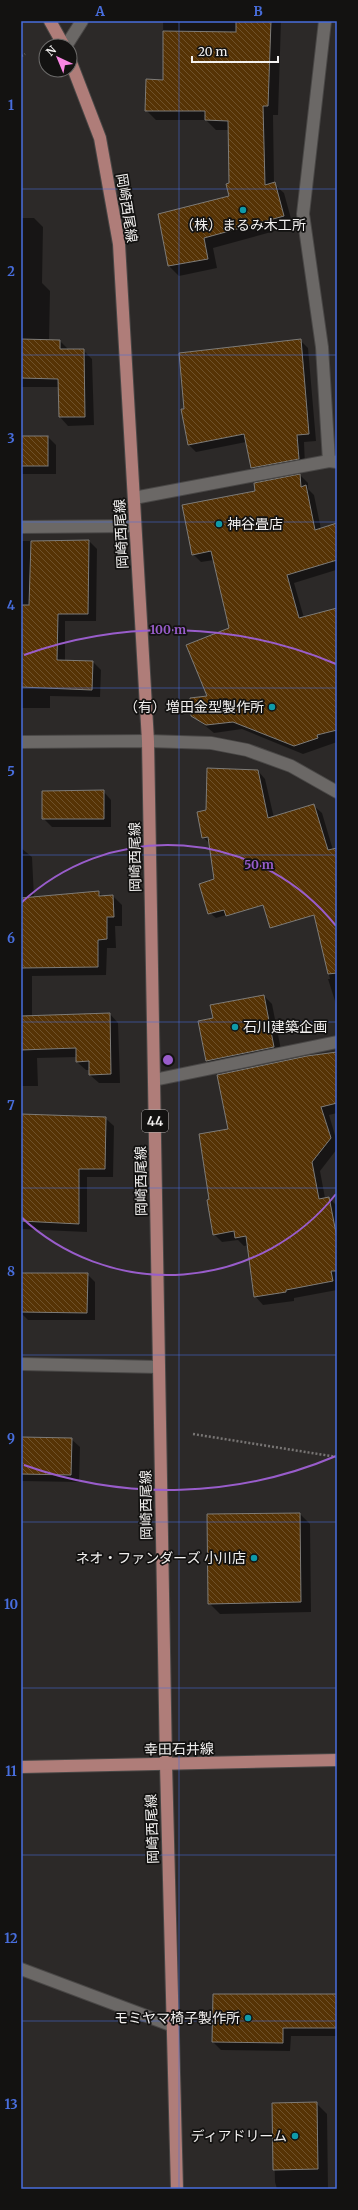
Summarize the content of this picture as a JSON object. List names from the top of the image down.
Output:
{
  "streets": {
    "main road": ["岡崎西尾線", "44", "幸田石井線"]
  },
  "crossings": [
    ["岡崎西尾線", "幸田石井線"]
  ],
  "places": [
    "（株）まるみ木工所",
    "神谷畳店",
    "（有）増田金型製作所",
    "石川建築企画",
    "ネオ・ファンダーズ 小川店",
    "モミヤマ椅子製作所",
    "ディアドリーム"
  ],
  "scale_bar": "20 m",
  "north": "top left",
  "grid": {
    "columns": ["A", "B"],
    "rows": [
      "1",
      "2",
      "3",
      "4",
      "5",
      "6",
      "7",
      "8",
      "9",
      "10",
      "11",
      "12",
      "13"
    ]
  },
  "rings": ["100 m", "50 m"]
}
